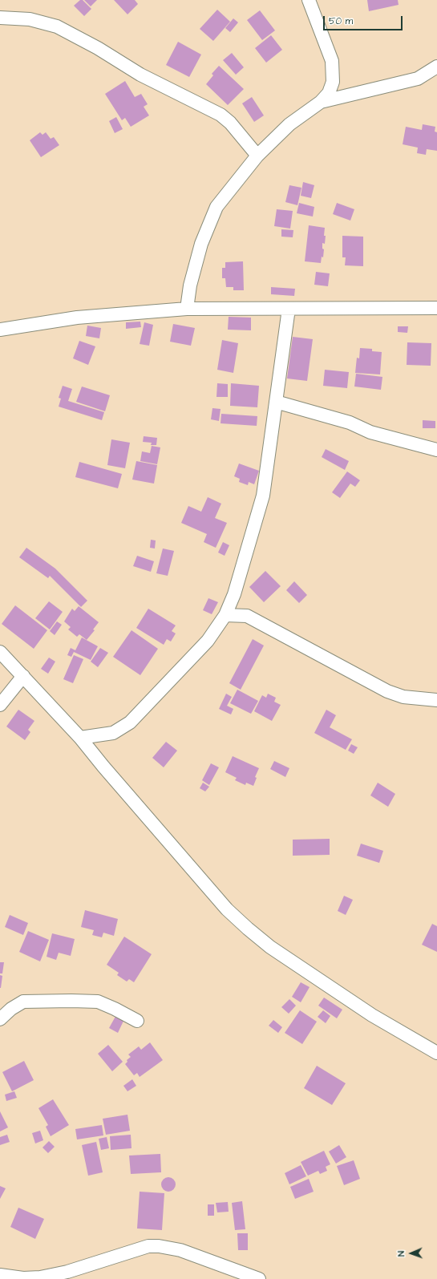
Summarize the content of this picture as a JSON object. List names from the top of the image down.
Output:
{
  "scale_bar": "50 m",
  "north": "left"
}
